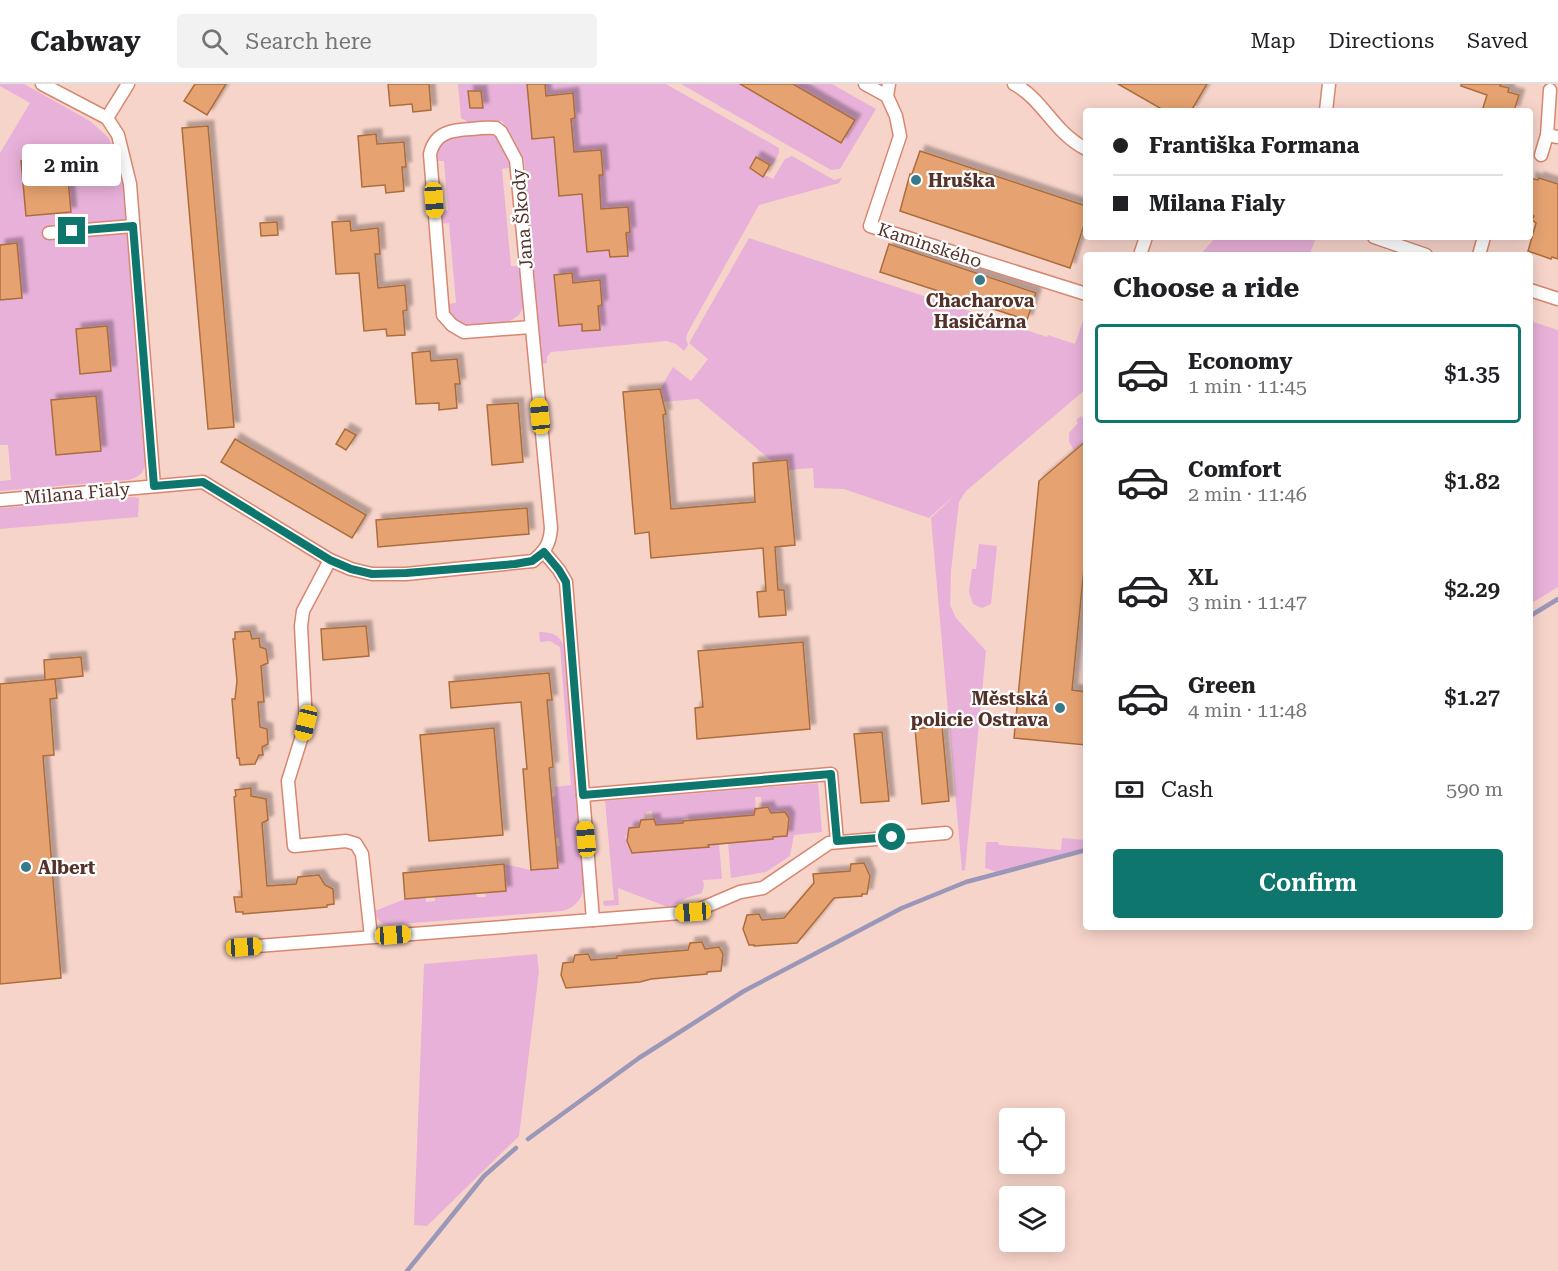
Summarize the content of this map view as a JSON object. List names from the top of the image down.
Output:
{
  "streets": {
    "street": ["Jana Škody", "Kaminského", "Milana Fialy"]
  },
  "crossings": [
    ["Jana Škody", "Milana Fialy"]
  ],
  "places": [
    "Hruška",
    "Chacharova Hasičárna",
    "Městská policie Ostrava",
    "Albert"
  ],
  "page": {
    "header": "Cabway",
    "search": "Search here",
    "nav": ["Map", "Directions", "Saved"],
    "banner": ["Františka Formana", "Milana Fialy"],
    "bubble": "2 min",
    "heading": "Choose a ride",
    "list": [
      {
        "name": "Economy",
        "note": "1 min · 11:45",
        "value": "$1.35"
      },
      {
        "name": "Comfort",
        "note": "2 min · 11:46",
        "value": "$1.82"
      },
      {
        "name": "XL",
        "note": "3 min · 11:47",
        "value": "$2.29"
      },
      {
        "name": "Green",
        "note": "4 min · 11:48",
        "value": "$1.27"
      }
    ],
    "pay": ["Cash", "590 m"],
    "buttons": "Confirm"
  }
}
